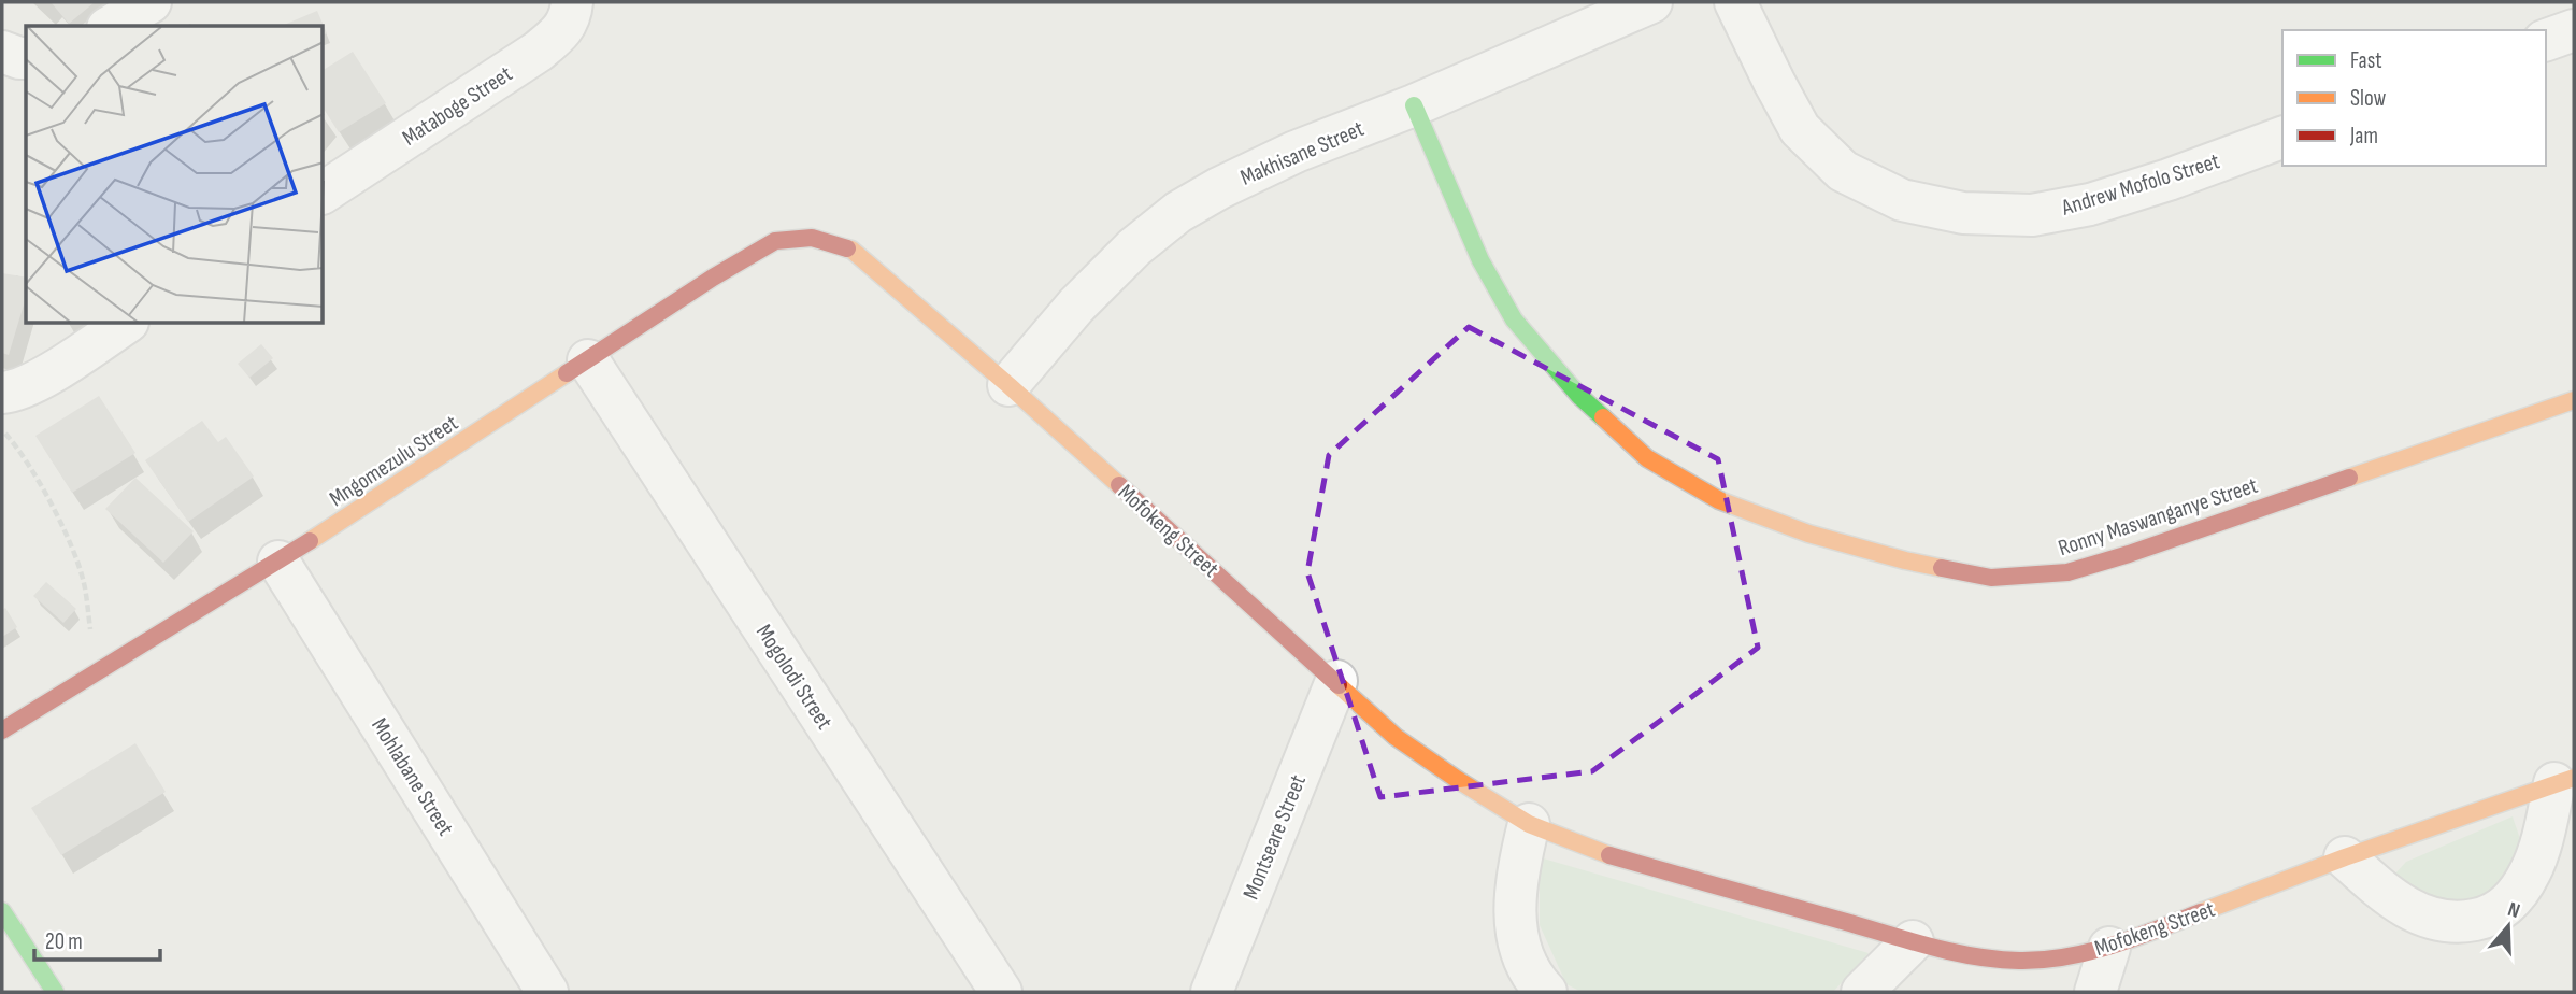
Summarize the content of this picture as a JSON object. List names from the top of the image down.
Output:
{
  "streets": {
    "street": [
      "Mataboge Street",
      "Makhisane Street",
      "Andrew Mofolo Street",
      "Mngomezulu Street",
      "Ronny Maswanganye Street",
      "Mofokeng Street",
      "Mogolodi Street",
      "Mohlabane Street",
      "Montseare Street"
    ]
  },
  "crossings": [
    ["Makhisane Street", "Ronny Maswanganye Street"],
    ["Makhisane Street", "Mofokeng Street"],
    ["Mngomezulu Street", "Mofokeng Street"],
    ["Mngomezulu Street", "Mogolodi Street"],
    ["Mngomezulu Street", "Mohlabane Street"],
    ["Mofokeng Street", "Montseare Street"]
  ],
  "legend": ["Fast", "Slow", "Jam"],
  "scale_bar": "20 m",
  "north": "top"
}
